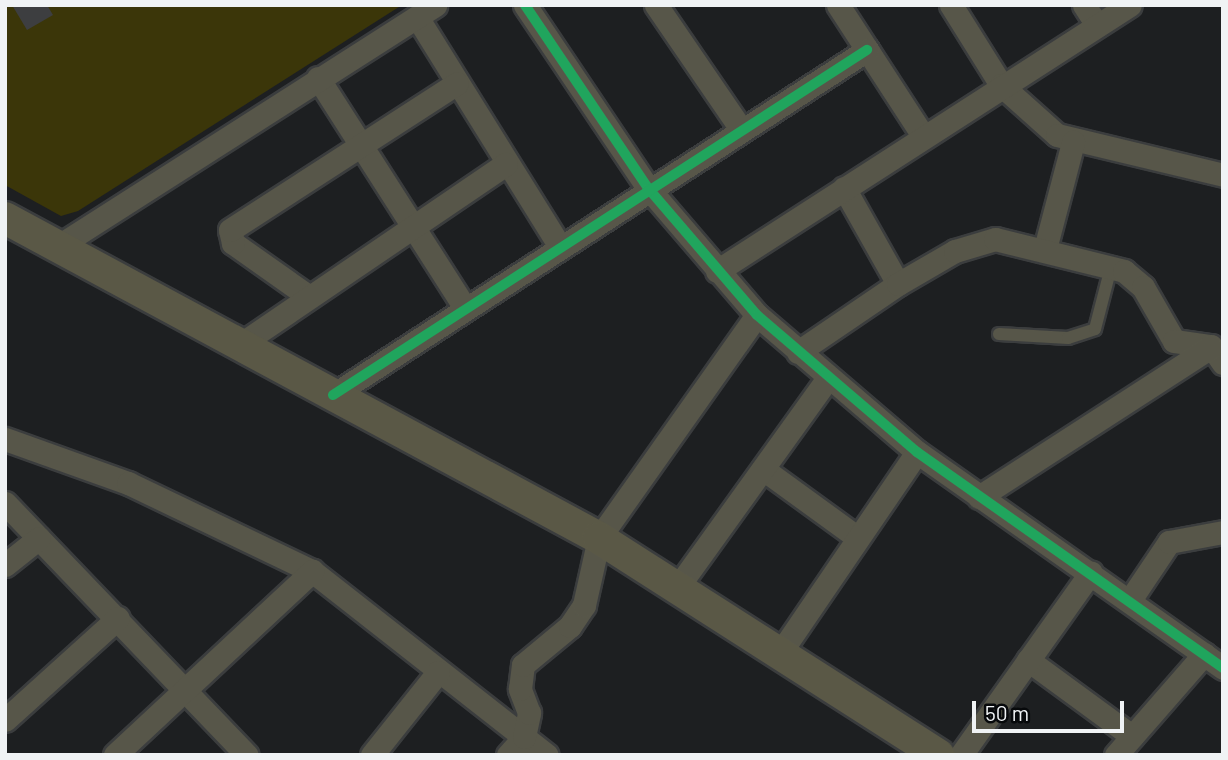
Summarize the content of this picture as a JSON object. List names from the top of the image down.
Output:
{
  "scale_bar": "50 m"
}
